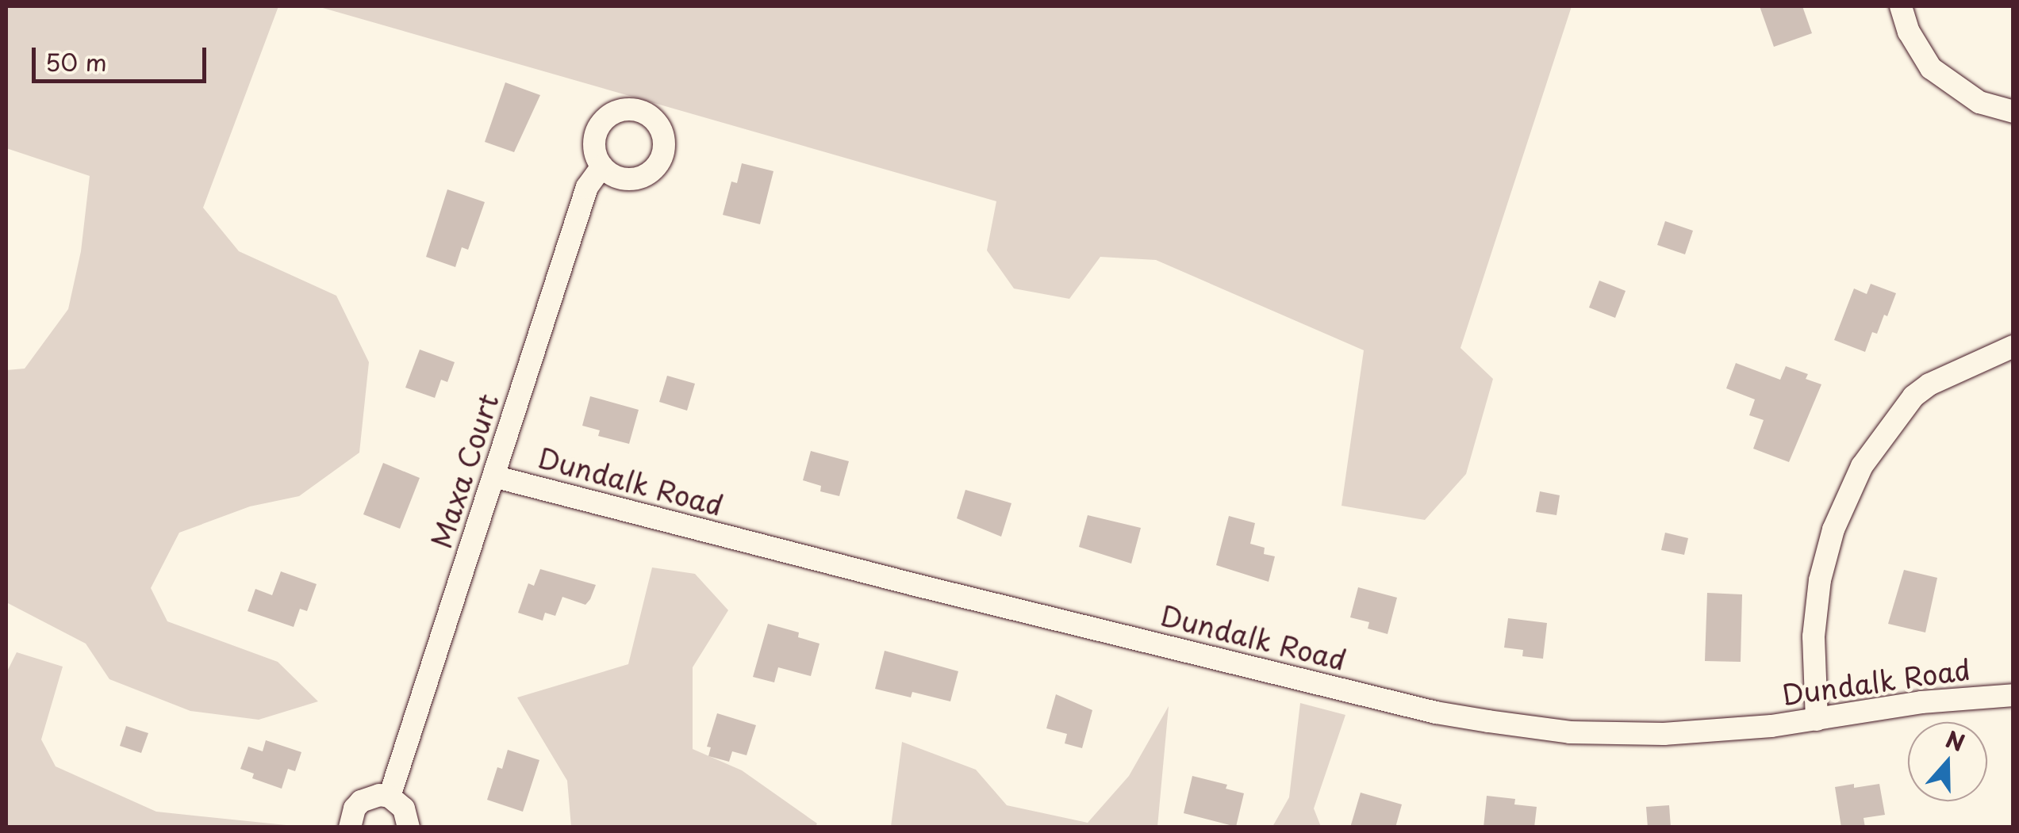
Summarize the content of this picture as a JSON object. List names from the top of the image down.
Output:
{
  "streets": {
    "street": ["Maxa Court", "Dundalk Road"]
  },
  "crossings": [
    ["Maxa Court", "Dundalk Road"]
  ],
  "scale_bar": "50 m",
  "north": "top"
}
